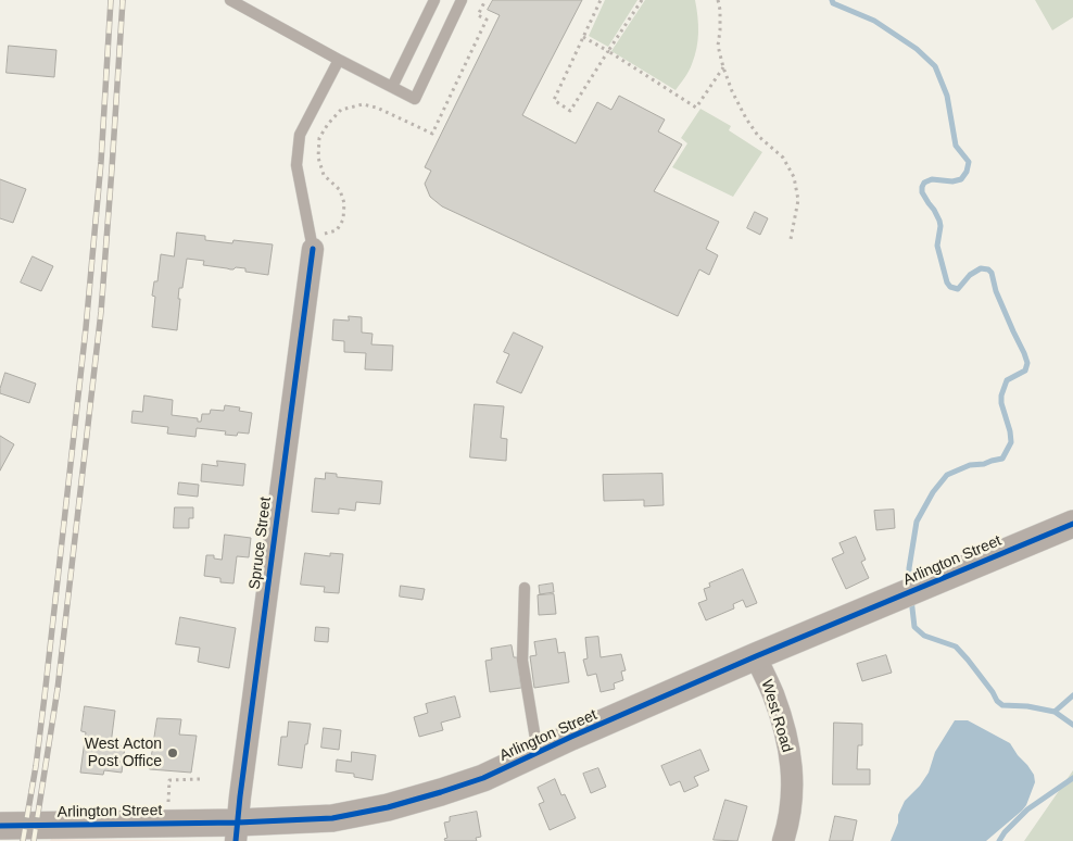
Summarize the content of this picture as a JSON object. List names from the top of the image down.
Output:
{
  "streets": {
    "street": ["Spruce Street", "Arlington Street", "West Road"]
  },
  "crossings": [
    ["Spruce Street", "Arlington Street"],
    ["Arlington Street", "West Road"]
  ],
  "places": ["West Acton Post Office"]
}
